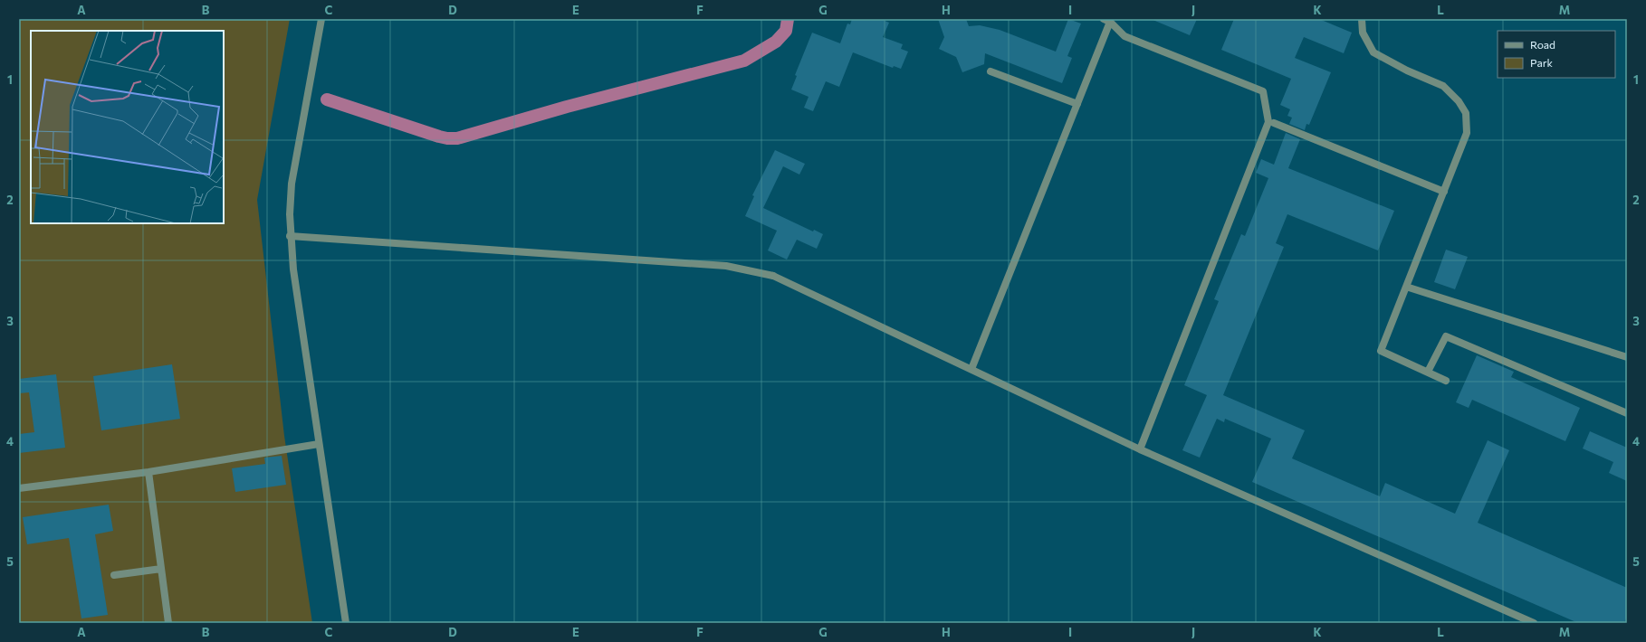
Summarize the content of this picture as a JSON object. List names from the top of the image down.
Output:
{
  "legend": ["Road", "Park"],
  "grid": {
    "columns": [
      "A",
      "B",
      "C",
      "D",
      "E",
      "F",
      "G",
      "H",
      "I",
      "J",
      "K",
      "L",
      "M"
    ],
    "rows": [
      "1",
      "2",
      "3",
      "4",
      "5"
    ]
  }
}
